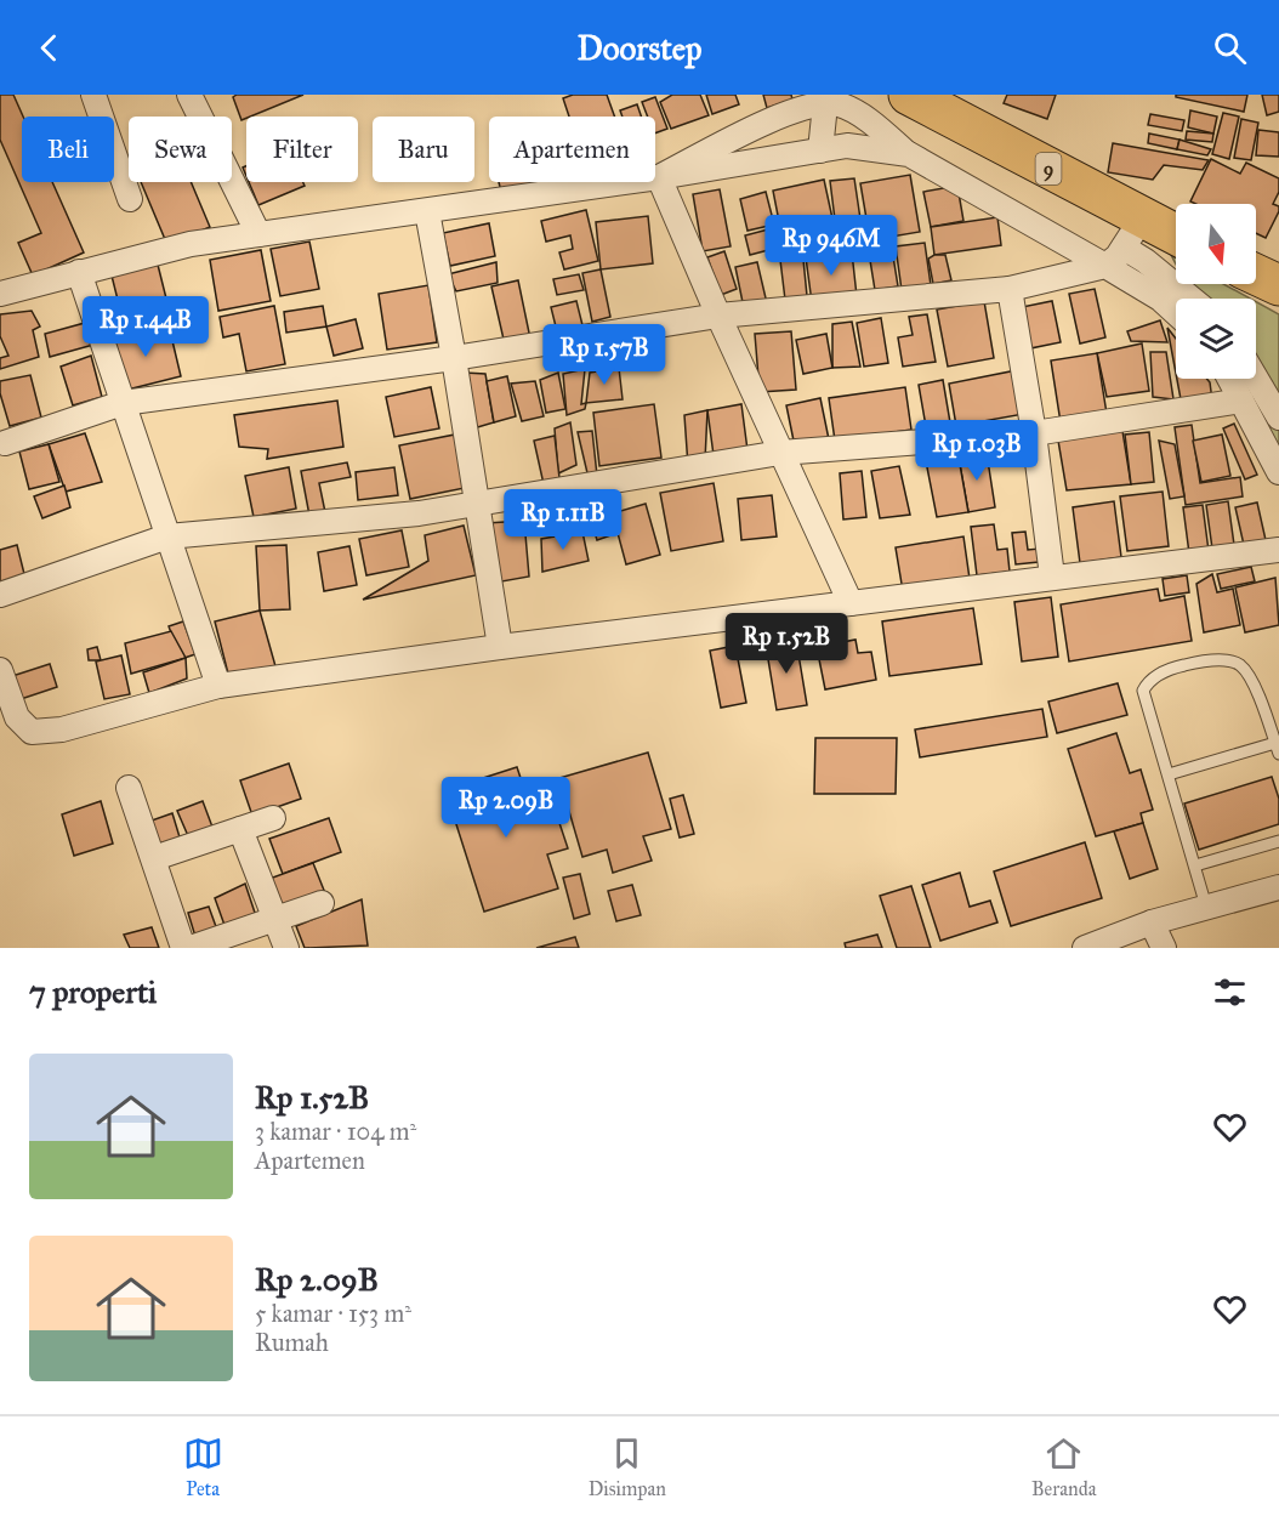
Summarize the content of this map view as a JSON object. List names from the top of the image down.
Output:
{
  "streets": {
    "highway": ["9"]
  },
  "north": "bottom",
  "page": {
    "header": "Doorstep",
    "chip": [
      "Beli",
      "Sewa",
      "Filter",
      "Baru",
      "Apartemen"
    ],
    "price": [
      "Rp 946M",
      "Rp 1.44B",
      "Rp 1.57B",
      "Rp 1.03B",
      "Rp 1.11B",
      "Rp 1.52B",
      "Rp 2.09B"
    ],
    "heading": "7 properti",
    "list": [
      {
        "name": "Rp 1.52B",
        "note": "3 kamar · 104 m² · Apartemen"
      },
      {
        "name": "Rp 2.09B",
        "note": "5 kamar · 153 m² · Rumah"
      }
    ],
    "tabs": ["Peta", "Disimpan", "Beranda"]
  }
}
